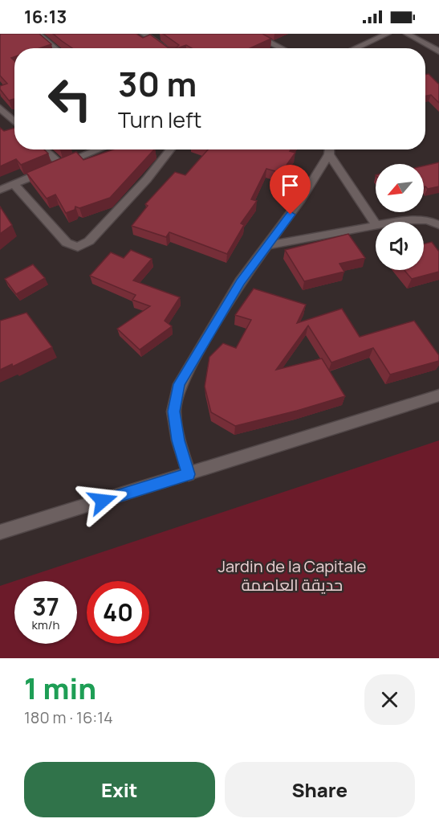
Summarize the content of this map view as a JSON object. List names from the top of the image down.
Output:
{
  "parks": ["Jardin de la Capitale حديقة العاصمة"],
  "north": "bottom left",
  "page": {
    "status": "16:13",
    "turn": ["30 m", "Turn left"],
    "speed": "37 km/h",
    "limit": "40",
    "heading": ["1 min", "180 m · 16:14"],
    "buttons": ["Exit", "Share"]
  }
}
